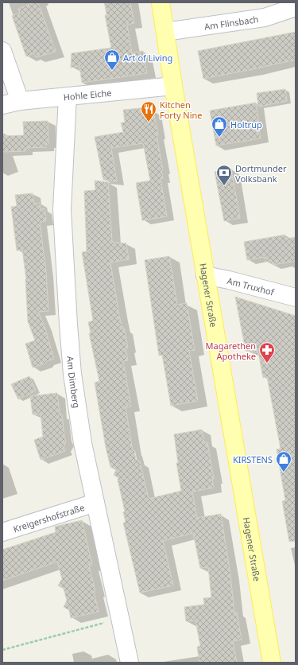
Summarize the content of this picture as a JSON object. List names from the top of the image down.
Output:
{
  "streets": {
    "main road": ["Hagener Straße"],
    "street": [
      "Am Flinsbach",
      "Hohle Eiche",
      "Am Truxhof",
      "Am Dimberg",
      "Kreigershofstraße"
    ]
  },
  "crossings": [
    ["Am Flinsbach", "Hagener Straße"],
    ["Hohle Eiche", "Hagener Straße"],
    ["Hohle Eiche", "Am Dimberg"],
    ["Am Truxhof", "Hagener Straße"],
    ["Am Dimberg", "Kreigershofstraße"]
  ],
  "places": {
    "shop": ["Art of Living", "Holtrup", "KIRSTENS"],
    "restaurant": ["Kitchen Forty Nine"],
    "bank": ["Dortmunder Volksbank"],
    "pharmacy": ["Magarethen Apotheke"]
  }
}
